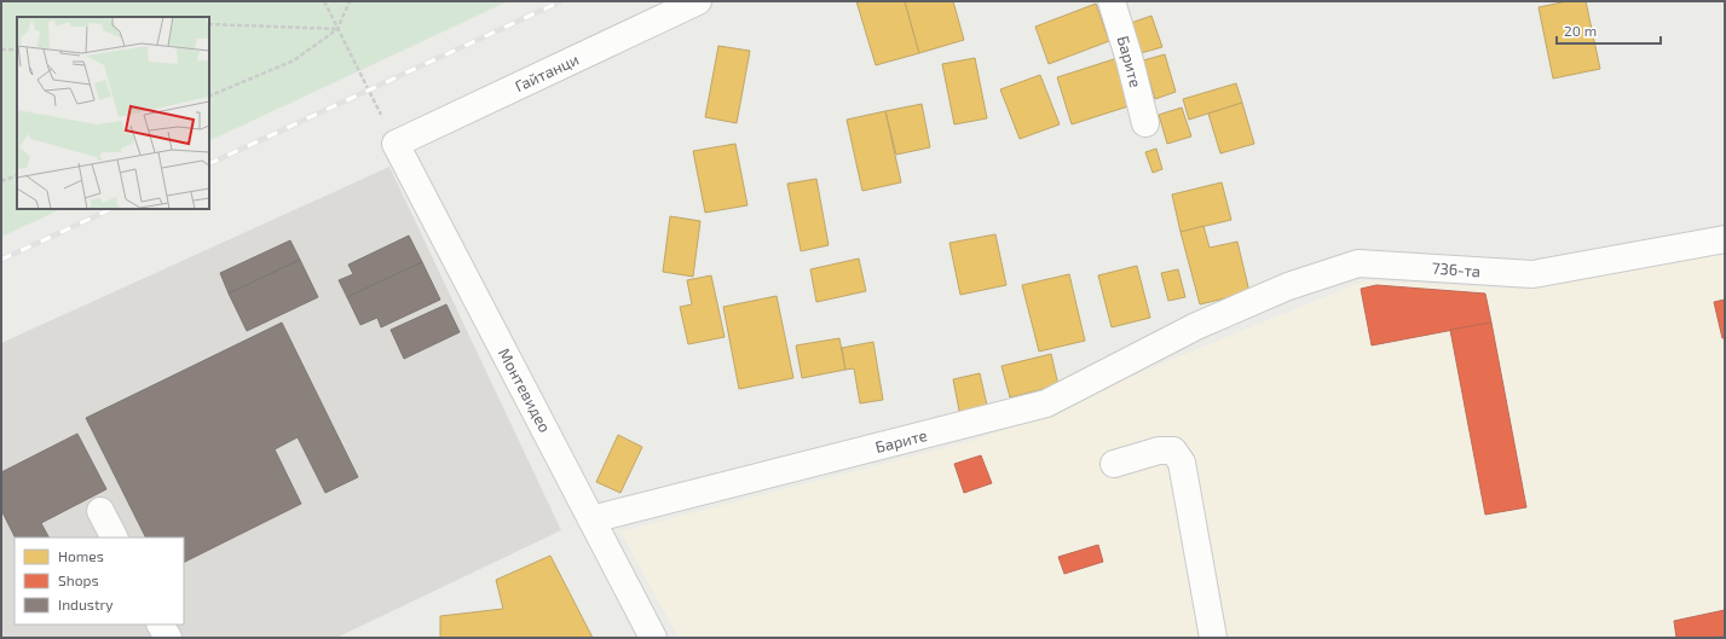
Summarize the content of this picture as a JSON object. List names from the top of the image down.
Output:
{
  "streets": {
    "street": [
      "Барите",
      "Гайтанци",
      "736-та",
      "Монтевидео"
    ]
  },
  "crossings": [
    ["Барите", "736-та"],
    ["Барите", "Монтевидео"],
    ["Гайтанци", "Монтевидео"]
  ],
  "legend": ["Homes", "Shops", "Industry"],
  "scale_bar": "20 m"
}
